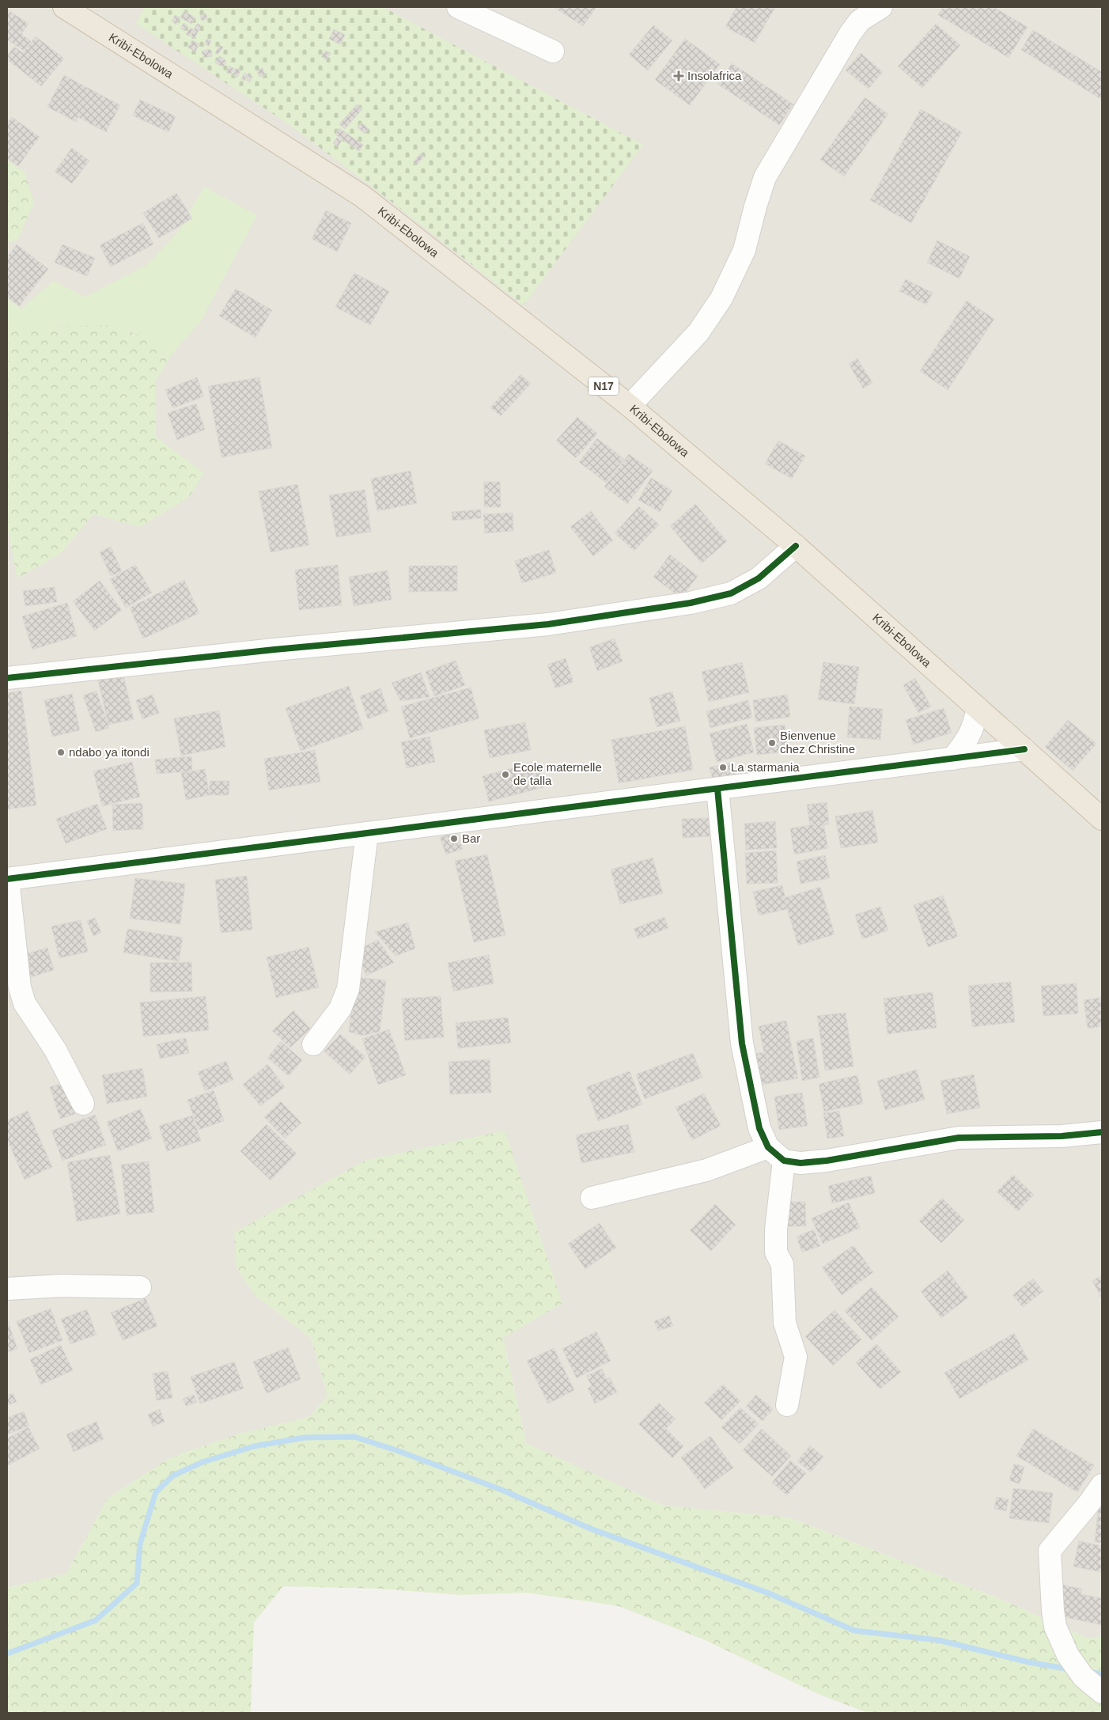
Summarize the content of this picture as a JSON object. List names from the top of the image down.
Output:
{
  "streets": {
    "highway": ["Kribi-Ebolowa", "N17"]
  },
  "places": {
    "health": ["Insolafrica"],
    "other": [
      "Bienvenue chez Christine",
      "ndabo ya itondi",
      "La starmania",
      "Ecole maternelle de talla",
      "Bar"
    ]
  }
}
